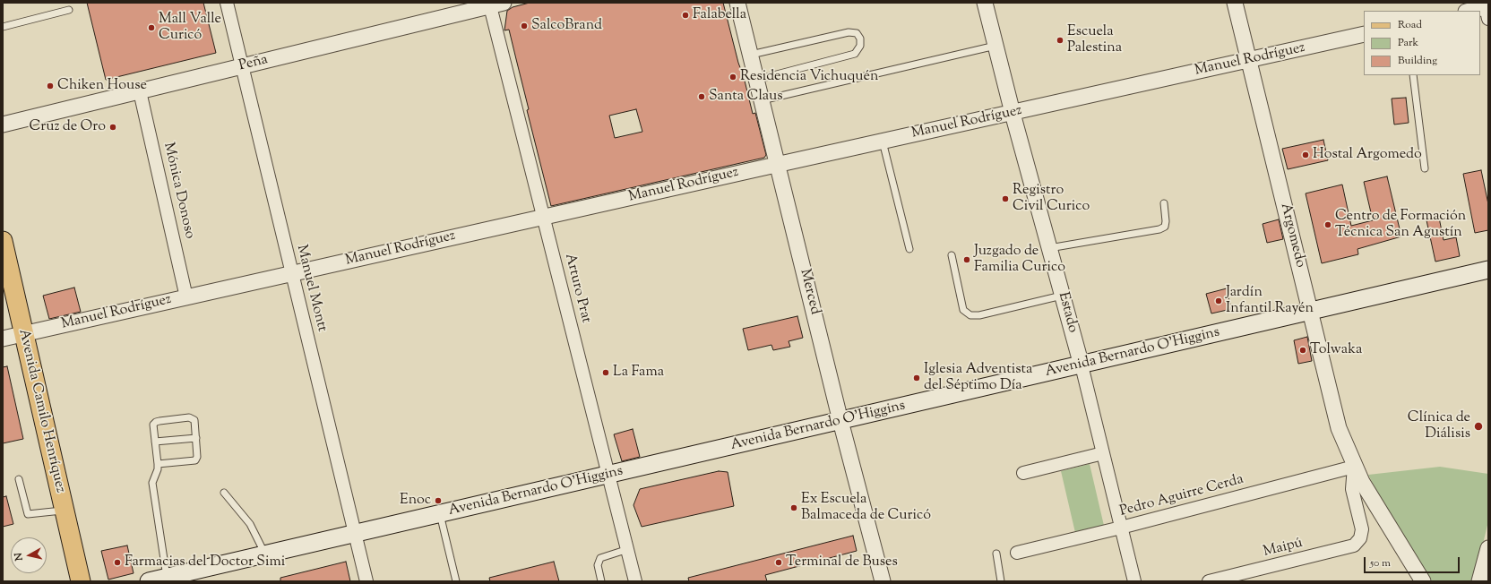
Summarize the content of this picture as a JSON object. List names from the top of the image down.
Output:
{
  "streets": {
    "main road": ["Avenida Bernardo O'Higgins", "Avenida Camilo Henríquez"],
    "street": [
      "Manuel Rodríguez",
      "Peña",
      "Mónica Donoso",
      "Argomedo",
      "Manuel Montt",
      "Arturo Prat",
      "Merced",
      "Estado",
      "Pedro Aguirre Cerda",
      "Maipú"
    ]
  },
  "crossings": [
    ["Manuel Rodríguez", "Mónica Donoso"],
    ["Manuel Rodríguez", "Argomedo"],
    ["Manuel Rodríguez", "Manuel Montt"],
    ["Manuel Rodríguez", "Arturo Prat"],
    ["Manuel Rodríguez", "Merced"],
    ["Manuel Rodríguez", "Estado"],
    ["Manuel Rodríguez", "Avenida Camilo Henríquez"],
    ["Peña", "Mónica Donoso"],
    ["Peña", "Manuel Montt"],
    ["Peña", "Arturo Prat"],
    ["Argomedo", "Avenida Bernardo O'Higgins"],
    ["Argomedo", "Pedro Aguirre Cerda"],
    ["Argomedo", "Maipú"],
    ["Manuel Montt", "Avenida Bernardo O'Higgins"],
    ["Arturo Prat", "Avenida Bernardo O'Higgins"],
    ["Merced", "Avenida Bernardo O'Higgins"],
    ["Estado", "Avenida Bernardo O'Higgins"],
    ["Estado", "Pedro Aguirre Cerda"]
  ],
  "places": [
    "Falabella",
    "SalcoBrand",
    "Mall Valle Curicó",
    "Escuela Palestina",
    "Residencia Vichuquén",
    "Chiken House",
    "Santa Claus",
    "Cruz de Oro",
    "Hostal Argomedo",
    "Registro Civil Curico",
    "Centro de Formación Técnica San Agustín",
    "Juzgado de Familia Curico",
    "Jardín Infantil Rayén",
    "Tolwaka",
    "La Fama",
    "Iglesia Adventista del Séptimo Día",
    "Clínica de Diálisis",
    "Enoc",
    "Ex Escuela Balmaceda de Curicó",
    "Farmacias del Doctor Simi",
    "Terminal de Buses"
  ],
  "legend": ["Road", "Park", "Building"],
  "scale_bar": "50 m",
  "north": "left"
}
